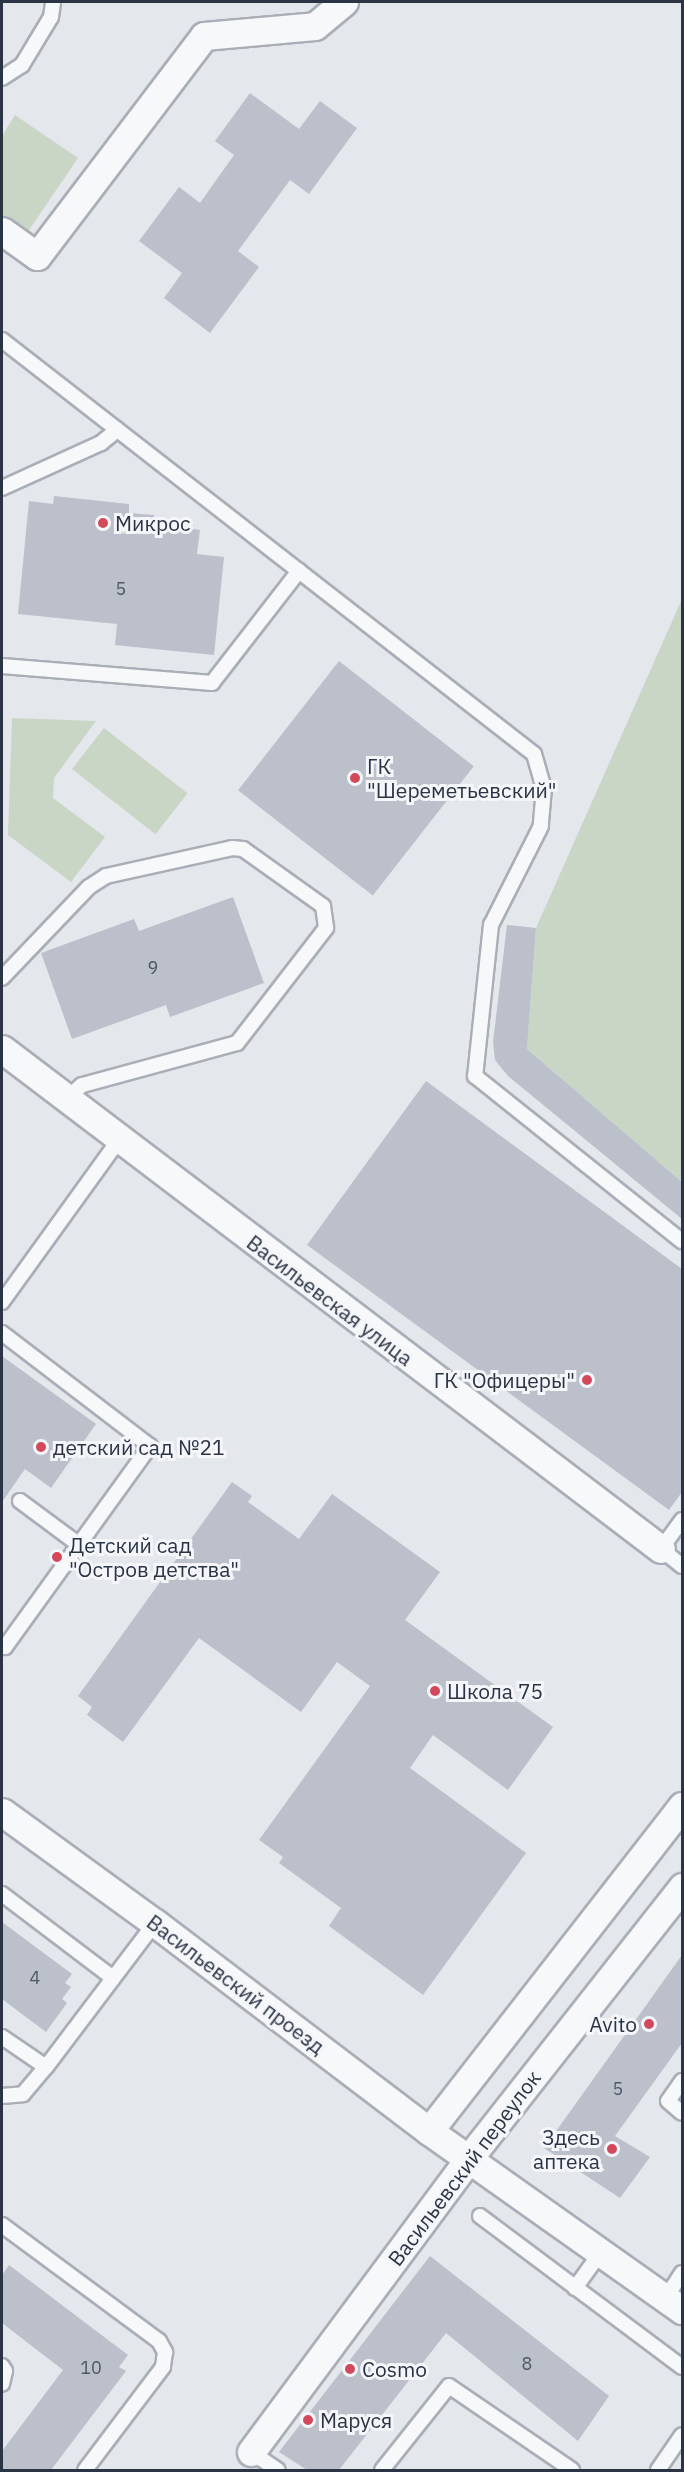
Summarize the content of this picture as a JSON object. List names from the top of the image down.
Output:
{
  "streets": {
    "street": ["Васильевская улица", "Васильевский проезд", "Васильевский переулок"]
  },
  "crossings": [
    ["Васильевский проезд", "Васильевский переулок"]
  ],
  "places": [
    "Микрос",
    "ГК \"Шереметьевский\"",
    "ГК \"Офицеры\"",
    "детский сад №21",
    "Детский сад \"Остров детства\"",
    "Школа 75",
    "Avito",
    "Здесь аптека",
    "Cosmo",
    "Маруся"
  ],
  "house_numbers": [
    "5",
    "9",
    "4",
    "5",
    "8",
    "10"
  ]
}
